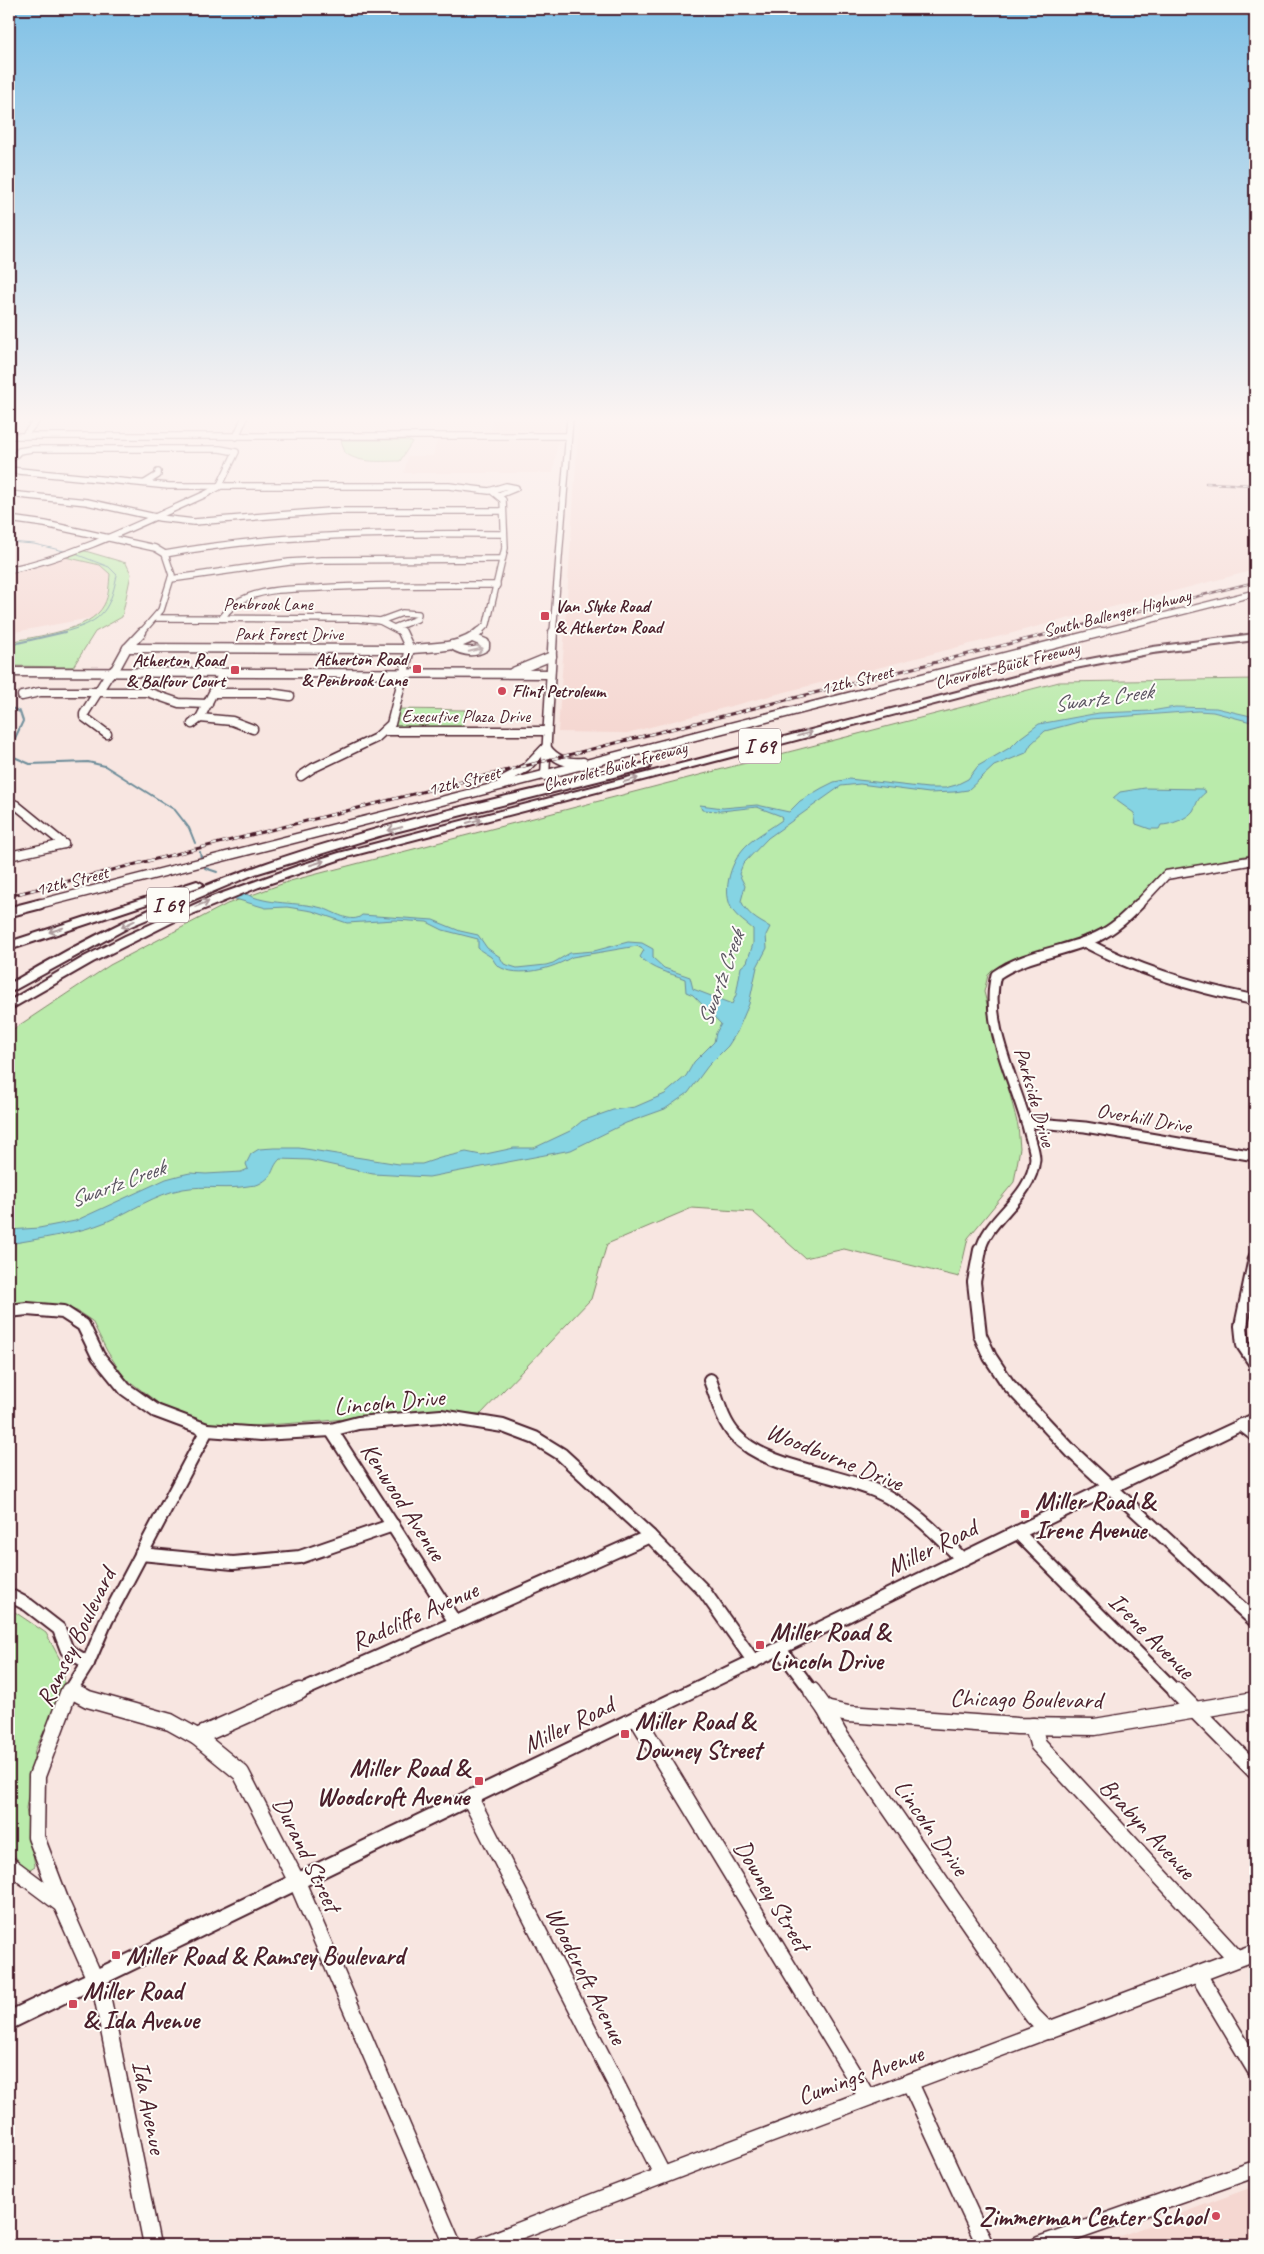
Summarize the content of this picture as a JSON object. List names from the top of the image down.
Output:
{
  "streets": {
    "highway": ["Chevrolet-Buick Freeway", "I 69"],
    "main road": ["Miller Road"],
    "street": [
      "Penbrook Lane",
      "South Ballenger Highway",
      "Park Forest Drive",
      "12th Street",
      "Executive Plaza Drive",
      "Parkside Drive",
      "Overhill Drive",
      "Lincoln Drive",
      "Woodburne Drive",
      "Kenwood Avenue",
      "Radcliffe Avenue",
      "Irene Avenue",
      "Ramsey Boulevard",
      "Chicago Boulevard",
      "Brabyn Avenue",
      "Durand Street",
      "Downey Street",
      "Woodcroft Avenue",
      "Cumings Avenue",
      "Ida Avenue"
    ]
  },
  "crossings": [
    ["South Ballenger Highway", "12th Street"],
    ["Parkside Drive", "Overhill Drive"],
    ["Parkside Drive", "Miller Road"],
    ["Lincoln Drive", "Kenwood Avenue"],
    ["Lincoln Drive", "Miller Road"],
    ["Lincoln Drive", "Radcliffe Avenue"],
    ["Lincoln Drive", "Ramsey Boulevard"],
    ["Lincoln Drive", "Chicago Boulevard"],
    ["Lincoln Drive", "Cumings Avenue"],
    ["Woodburne Drive", "Miller Road"],
    ["Kenwood Avenue", "Radcliffe Avenue"],
    ["Miller Road", "Irene Avenue"],
    ["Miller Road", "Ramsey Boulevard"],
    ["Miller Road", "Durand Street"],
    ["Miller Road", "Downey Street"],
    ["Miller Road", "Woodcroft Avenue"],
    ["Miller Road", "Ida Avenue"],
    ["Radcliffe Avenue", "Durand Street"],
    ["Irene Avenue", "Chicago Boulevard"],
    ["Ramsey Boulevard", "Durand Street"],
    ["Ramsey Boulevard", "Ida Avenue"],
    ["Chicago Boulevard", "Brabyn Avenue"],
    ["Brabyn Avenue", "Cumings Avenue"],
    ["Downey Street", "Cumings Avenue"],
    ["Woodcroft Avenue", "Cumings Avenue"]
  ],
  "water": ["Swartz Creek"],
  "places": {
    "transit": [
      "Van Slyke Road & Atherton Road",
      "Atherton Road & Penbrook Lane",
      "Atherton Road & Balfour Court",
      "Miller Road & Irene Avenue",
      "Miller Road & Lincoln Drive",
      "Miller Road & Downey Street",
      "Miller Road & Woodcroft Avenue",
      "Miller Road & Ramsey Boulevard",
      "Miller Road & Ida Avenue"
    ],
    "other": ["Flint Petroleum", "Zimmerman Center School"]
  }
}
